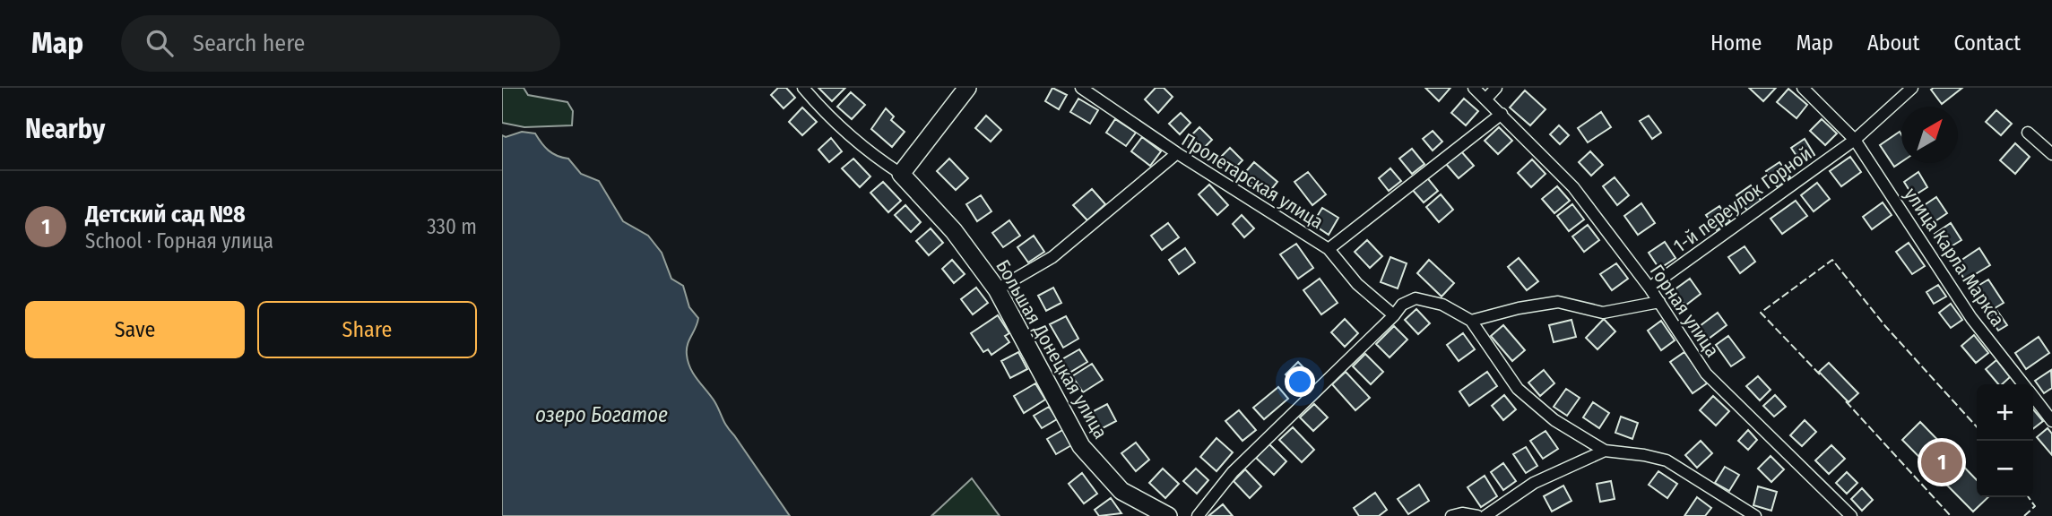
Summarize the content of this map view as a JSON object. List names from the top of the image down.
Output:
{
  "streets": {
    "street": [
      "Пролетарская улица",
      "1-й переулок Горной",
      "улица Карла Маркса",
      "Горная улица",
      "Большая Донецкая улица"
    ]
  },
  "crossings": [
    ["1-й переулок Горной", "улица Карла Маркса"],
    ["1-й переулок Горной", "Горная улица"]
  ],
  "water": ["озеро Богатое"],
  "north": "top right",
  "page": {
    "header": "Map",
    "search": "Search here",
    "nav": [
      "Home",
      "Map",
      "About",
      "Contact"
    ],
    "heading": "Nearby",
    "list": [
      {
        "mark": "1",
        "name": "Детский сад №8",
        "note": "School · Горная улица",
        "value": "330 m"
      }
    ],
    "buttons": ["Save", "Share"],
    "map_buttons": ["+", "−"],
    "pins": "1"
  }
}
